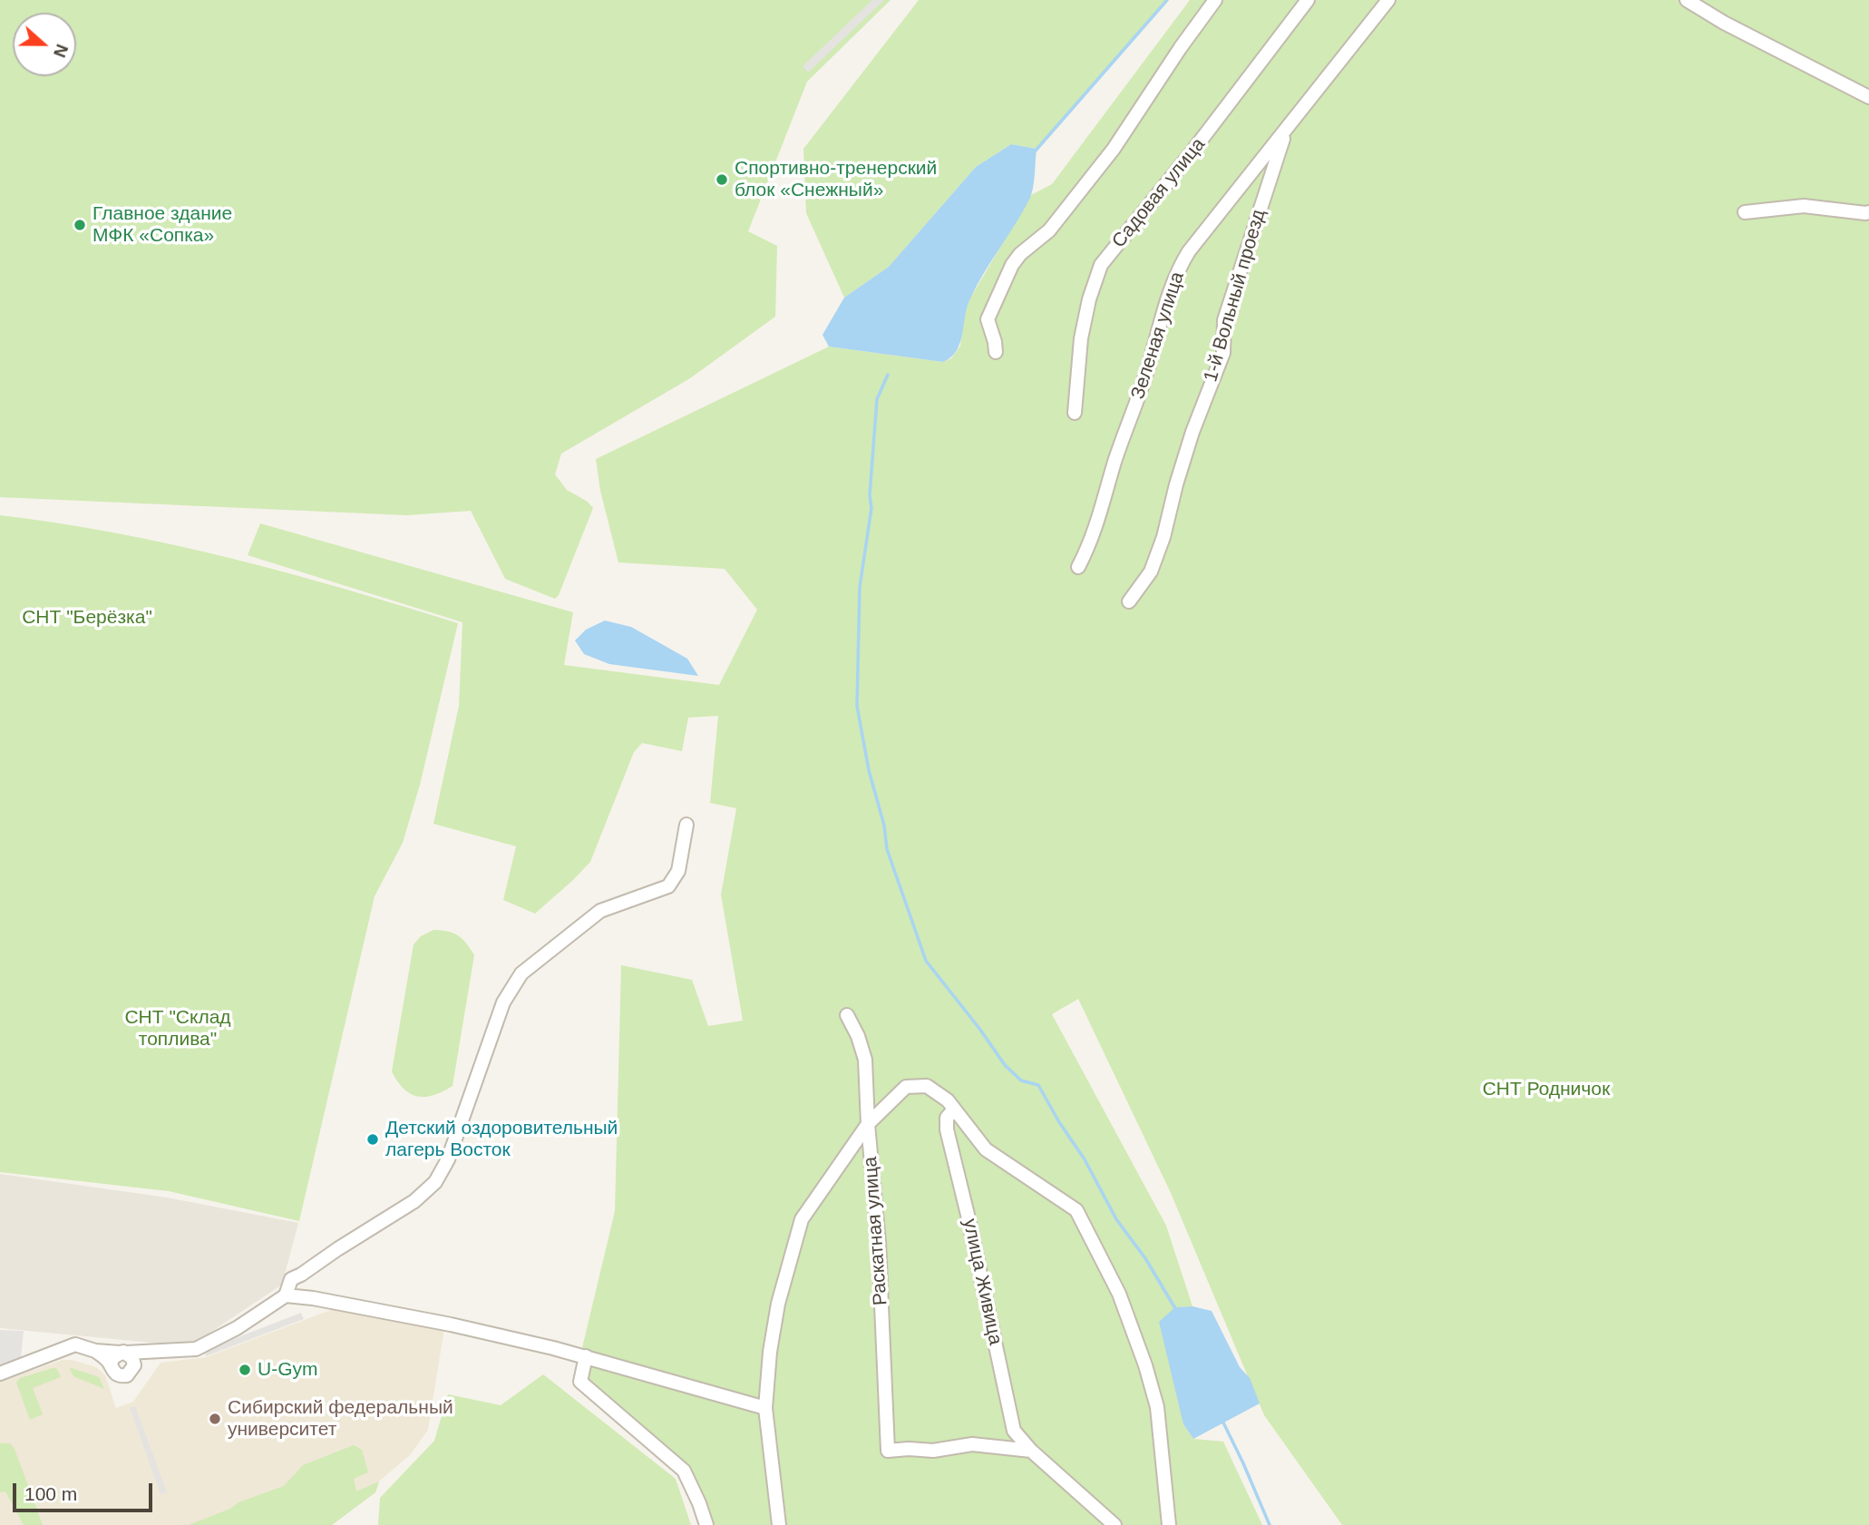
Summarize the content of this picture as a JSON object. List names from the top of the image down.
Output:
{
  "streets": {
    "street": [
      "Садовая улица",
      "1-й Вольный проезд",
      "Зеленая улица",
      "Раскатная улица",
      "улица Живица"
    ]
  },
  "crossings": [
    ["1-й Вольный проезд", "Зеленая улица"],
    ["Раскатная улица", "улица Живица"]
  ],
  "parks": ["СНТ \"Берёзка\"", "СНТ \"Склад топлива\"", "СНТ Родничок"],
  "places": [
    "Спортивно-тренерский блок «Снежный»",
    "Главное здание МФК «Сопка»",
    "Детский оздоровительный лагерь Восток",
    "U-Gym",
    "Сибирский федеральный университет"
  ],
  "scale_bar": "100 m",
  "north": "right"
}
